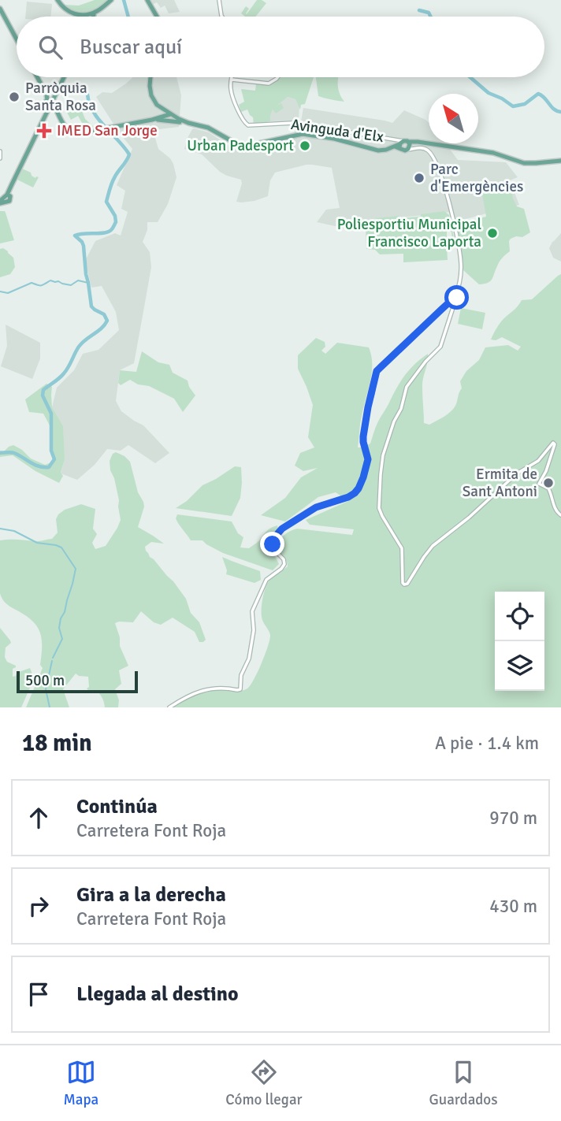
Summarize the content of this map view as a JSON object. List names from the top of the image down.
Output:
{
  "streets": {
    "street": ["Avinguda d'Elx"]
  },
  "places": {
    "other": [
      "Parròquia Santa Rosa",
      "Urban Padesport",
      "Parc d'Emergències",
      "Poliesportiu Municipal Francisco Laporta",
      "Ermita de Sant Antoni"
    ],
    "health": ["IMED San Jorge"]
  },
  "scale_bar": "500 m",
  "north": "top left",
  "page": {
    "search": "Buscar aquí",
    "scale": "500 m",
    "heading": ["18 min", "A pie · 1.4 km"],
    "list": [
      ["Continúa", "Carretera Font Roja", "970 m"],
      ["Gira a la derecha", "Carretera Font Roja", "430 m"],
      "Llegada al destino"
    ],
    "nav": ["Mapa", "Cómo llegar", "Guardados"]
  }
}
